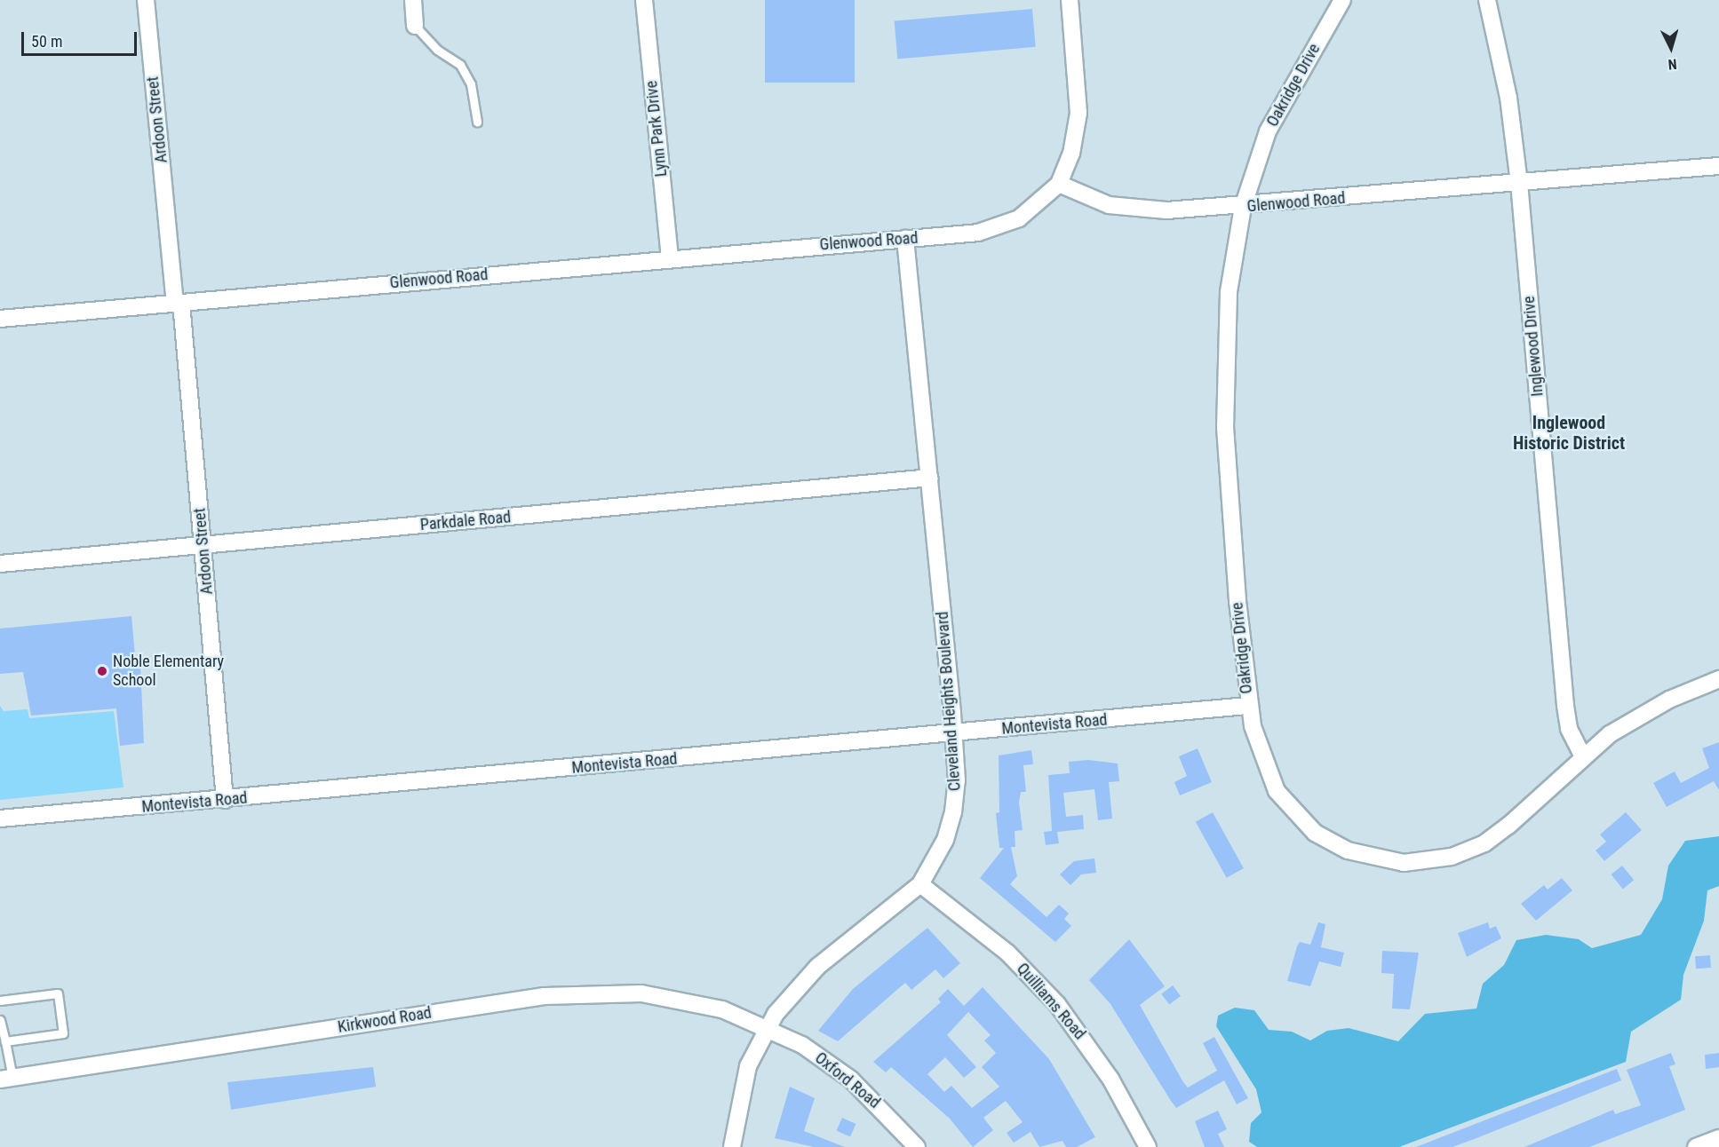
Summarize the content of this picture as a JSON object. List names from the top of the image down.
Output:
{
  "streets": {
    "street": [
      "Oakridge Drive",
      "Ardoon Street",
      "Lynn Park Drive",
      "Glenwood Road",
      "Inglewood Drive",
      "Parkdale Road",
      "Cleveland Heights Boulevard",
      "Montevista Road",
      "Quilliams Road",
      "Kirkwood Road",
      "Oxford Road"
    ]
  },
  "crossings": [
    ["Oakridge Drive", "Glenwood Road"],
    ["Oakridge Drive", "Inglewood Drive"],
    ["Oakridge Drive", "Montevista Road"],
    ["Ardoon Street", "Glenwood Road"],
    ["Ardoon Street", "Parkdale Road"],
    ["Ardoon Street", "Montevista Road"],
    ["Lynn Park Drive", "Glenwood Road"],
    ["Glenwood Road", "Inglewood Drive"],
    ["Glenwood Road", "Cleveland Heights Boulevard"],
    ["Parkdale Road", "Cleveland Heights Boulevard"],
    ["Cleveland Heights Boulevard", "Montevista Road"],
    ["Cleveland Heights Boulevard", "Quilliams Road"],
    ["Cleveland Heights Boulevard", "Kirkwood Road"],
    ["Cleveland Heights Boulevard", "Oxford Road"],
    ["Kirkwood Road", "Oxford Road"]
  ],
  "districts": ["Inglewood Historic District"],
  "places": ["Noble Elementary School"],
  "scale_bar": "50 m",
  "north": "bottom"
}
